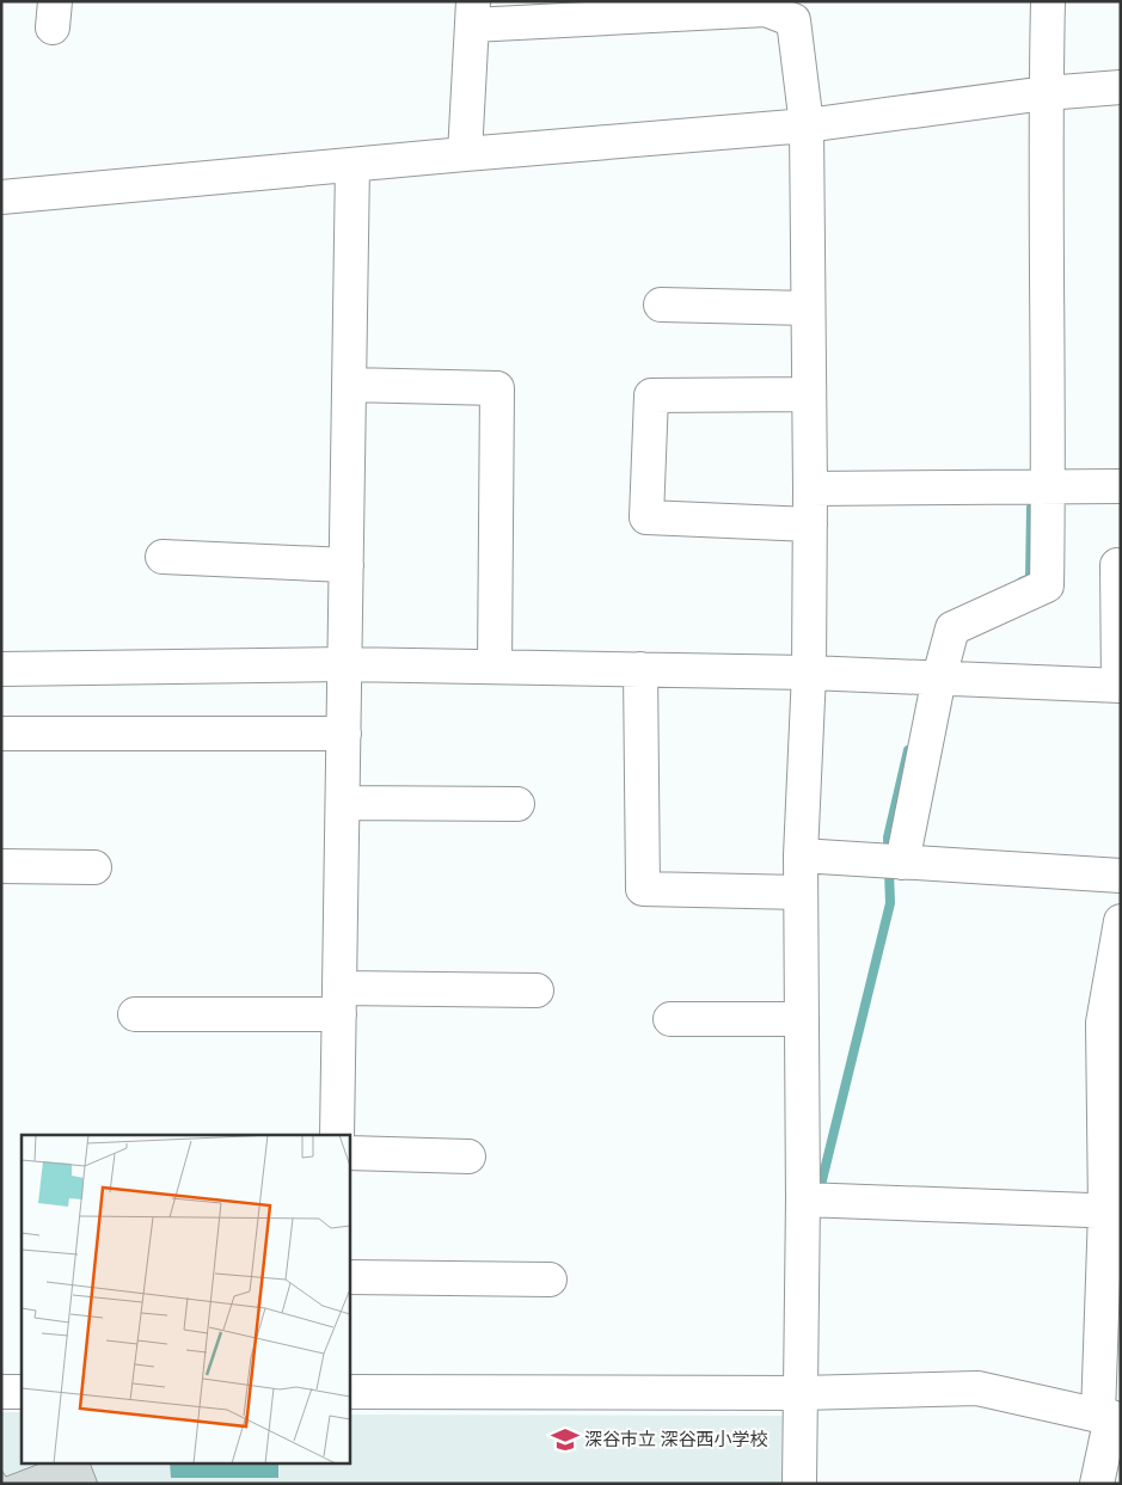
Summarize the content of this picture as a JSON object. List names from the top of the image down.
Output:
{
  "places": {
    "school or university": ["深谷市立 深谷西小学校"]
  }
}
